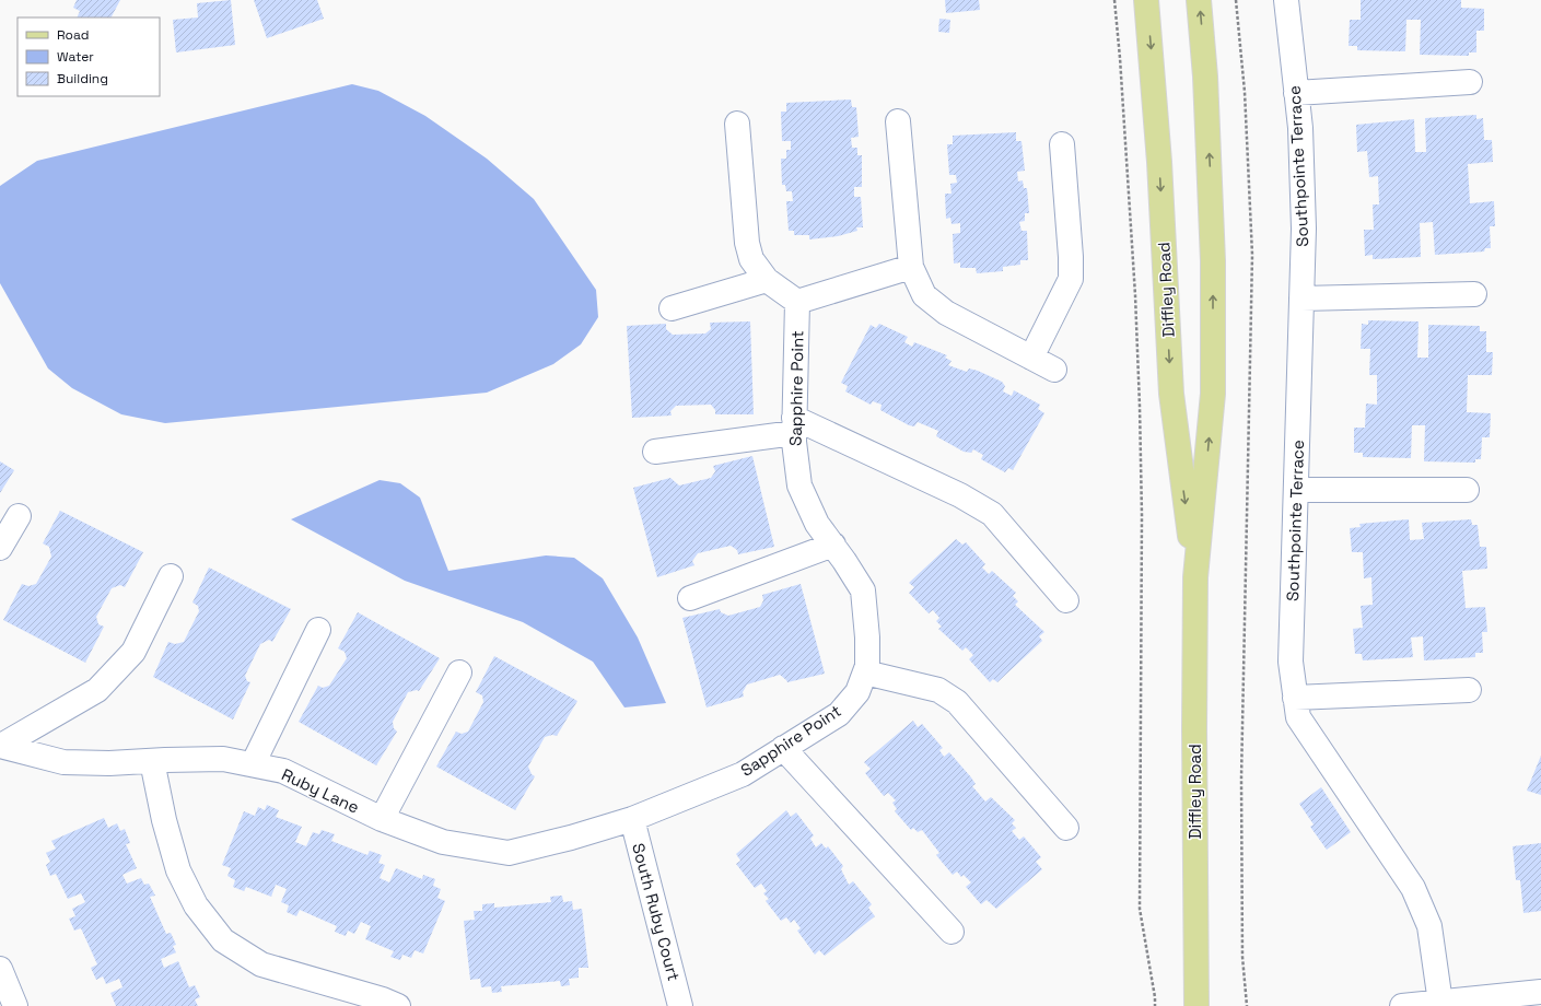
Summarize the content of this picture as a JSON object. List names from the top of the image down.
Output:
{
  "streets": {
    "main road": ["Diffley Road"],
    "street": [
      "Southpointe Terrace",
      "Sapphire Point",
      "Ruby Lane",
      "South Ruby Court"
    ]
  },
  "crossings": [
    ["Sapphire Point", "Ruby Lane"],
    ["Sapphire Point", "South Ruby Court"],
    ["Ruby Lane", "South Ruby Court"]
  ],
  "legend": ["Road", "Water", "Building"]
}
